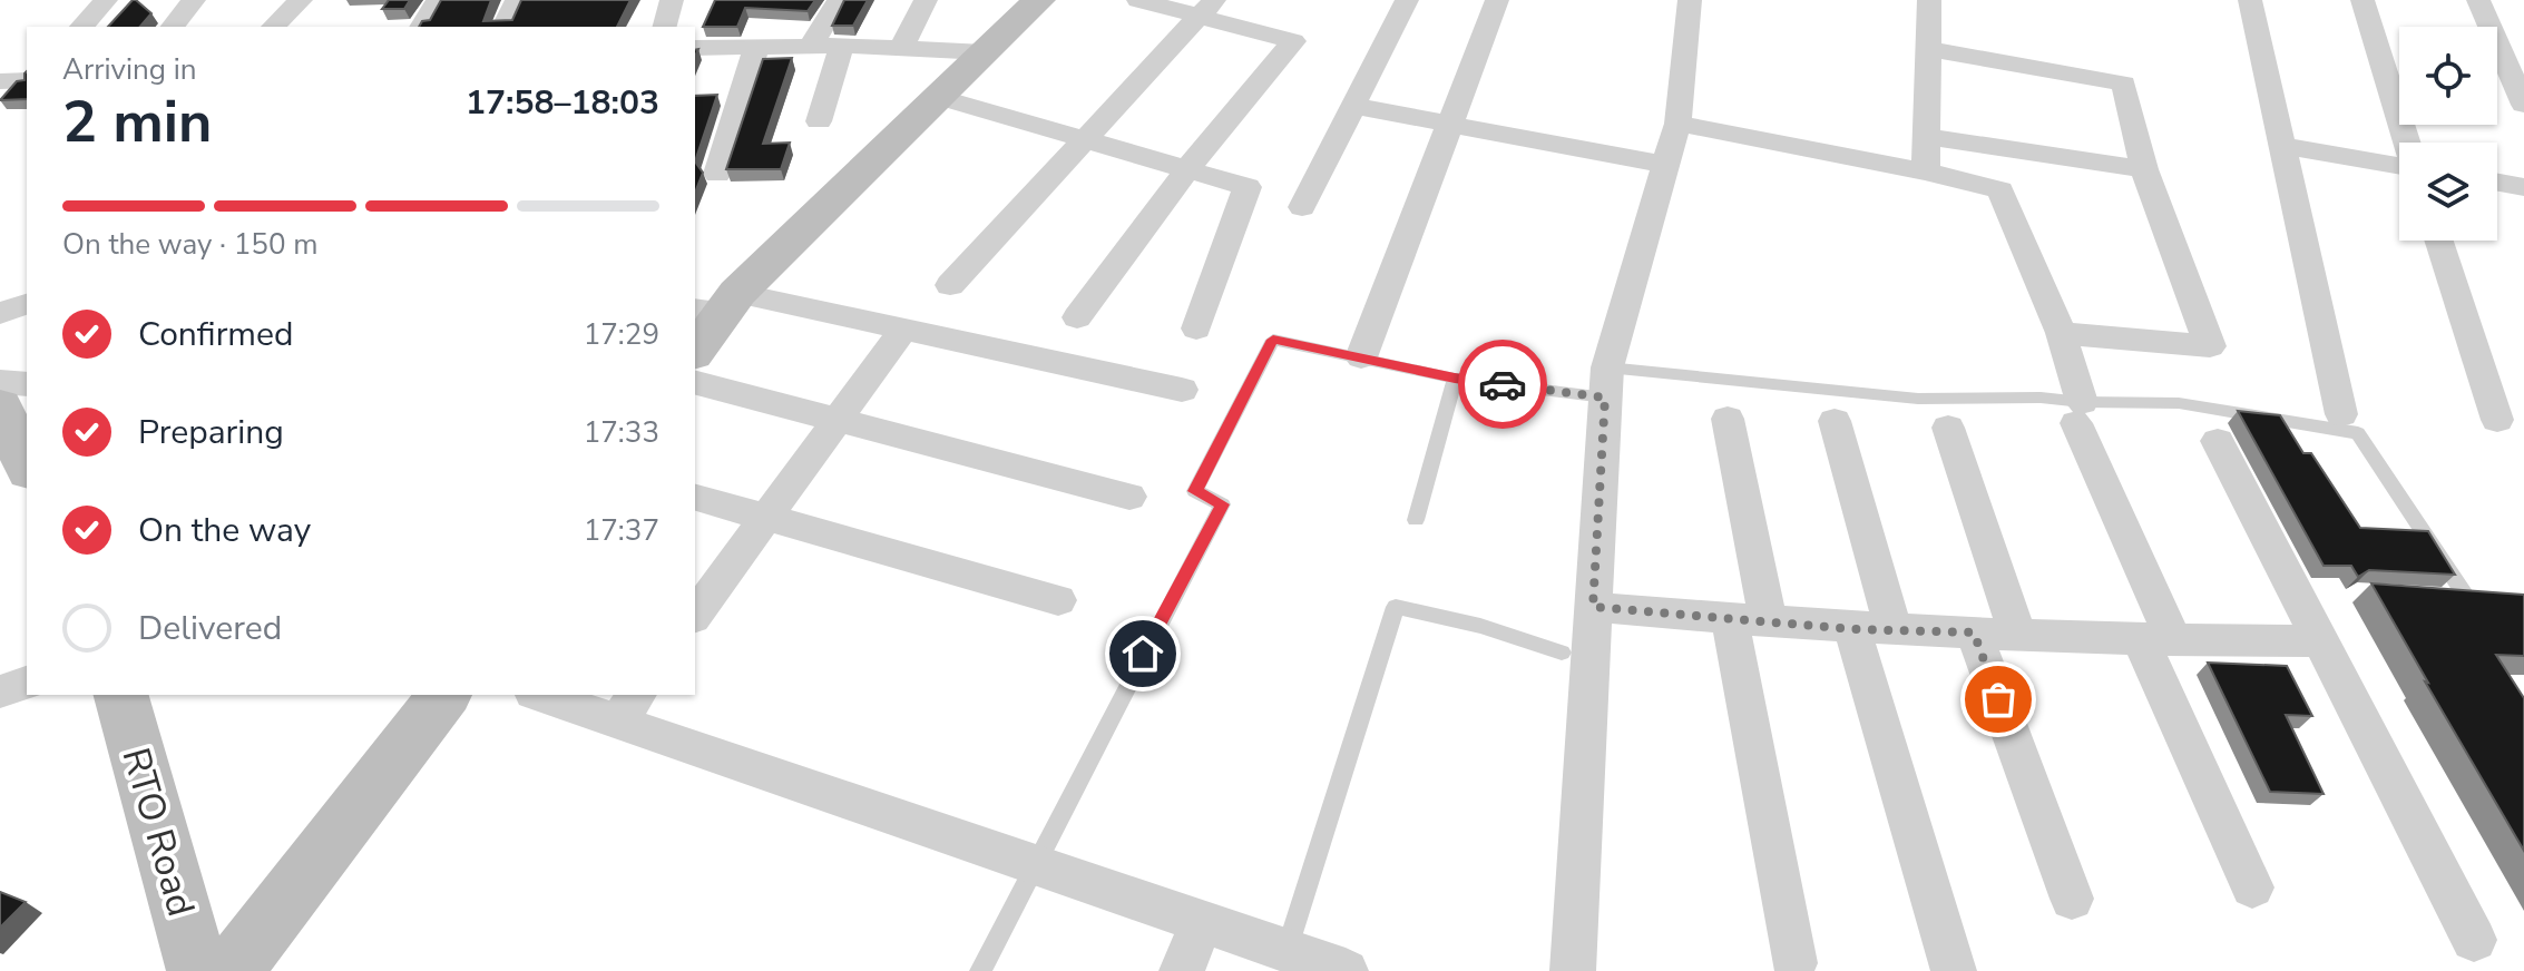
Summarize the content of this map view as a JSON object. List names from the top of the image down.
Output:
{
  "streets": {
    "street": ["RTO Road"]
  },
  "page": {
    "heading": ["2 min", "Arriving in", "17:58–18:03"],
    "bar": "On the way · 150 m",
    "list": [
      ["Confirmed", "17:29"],
      ["Preparing", "17:33"],
      ["On the way", "17:37"],
      "Delivered"
    ]
  }
}
